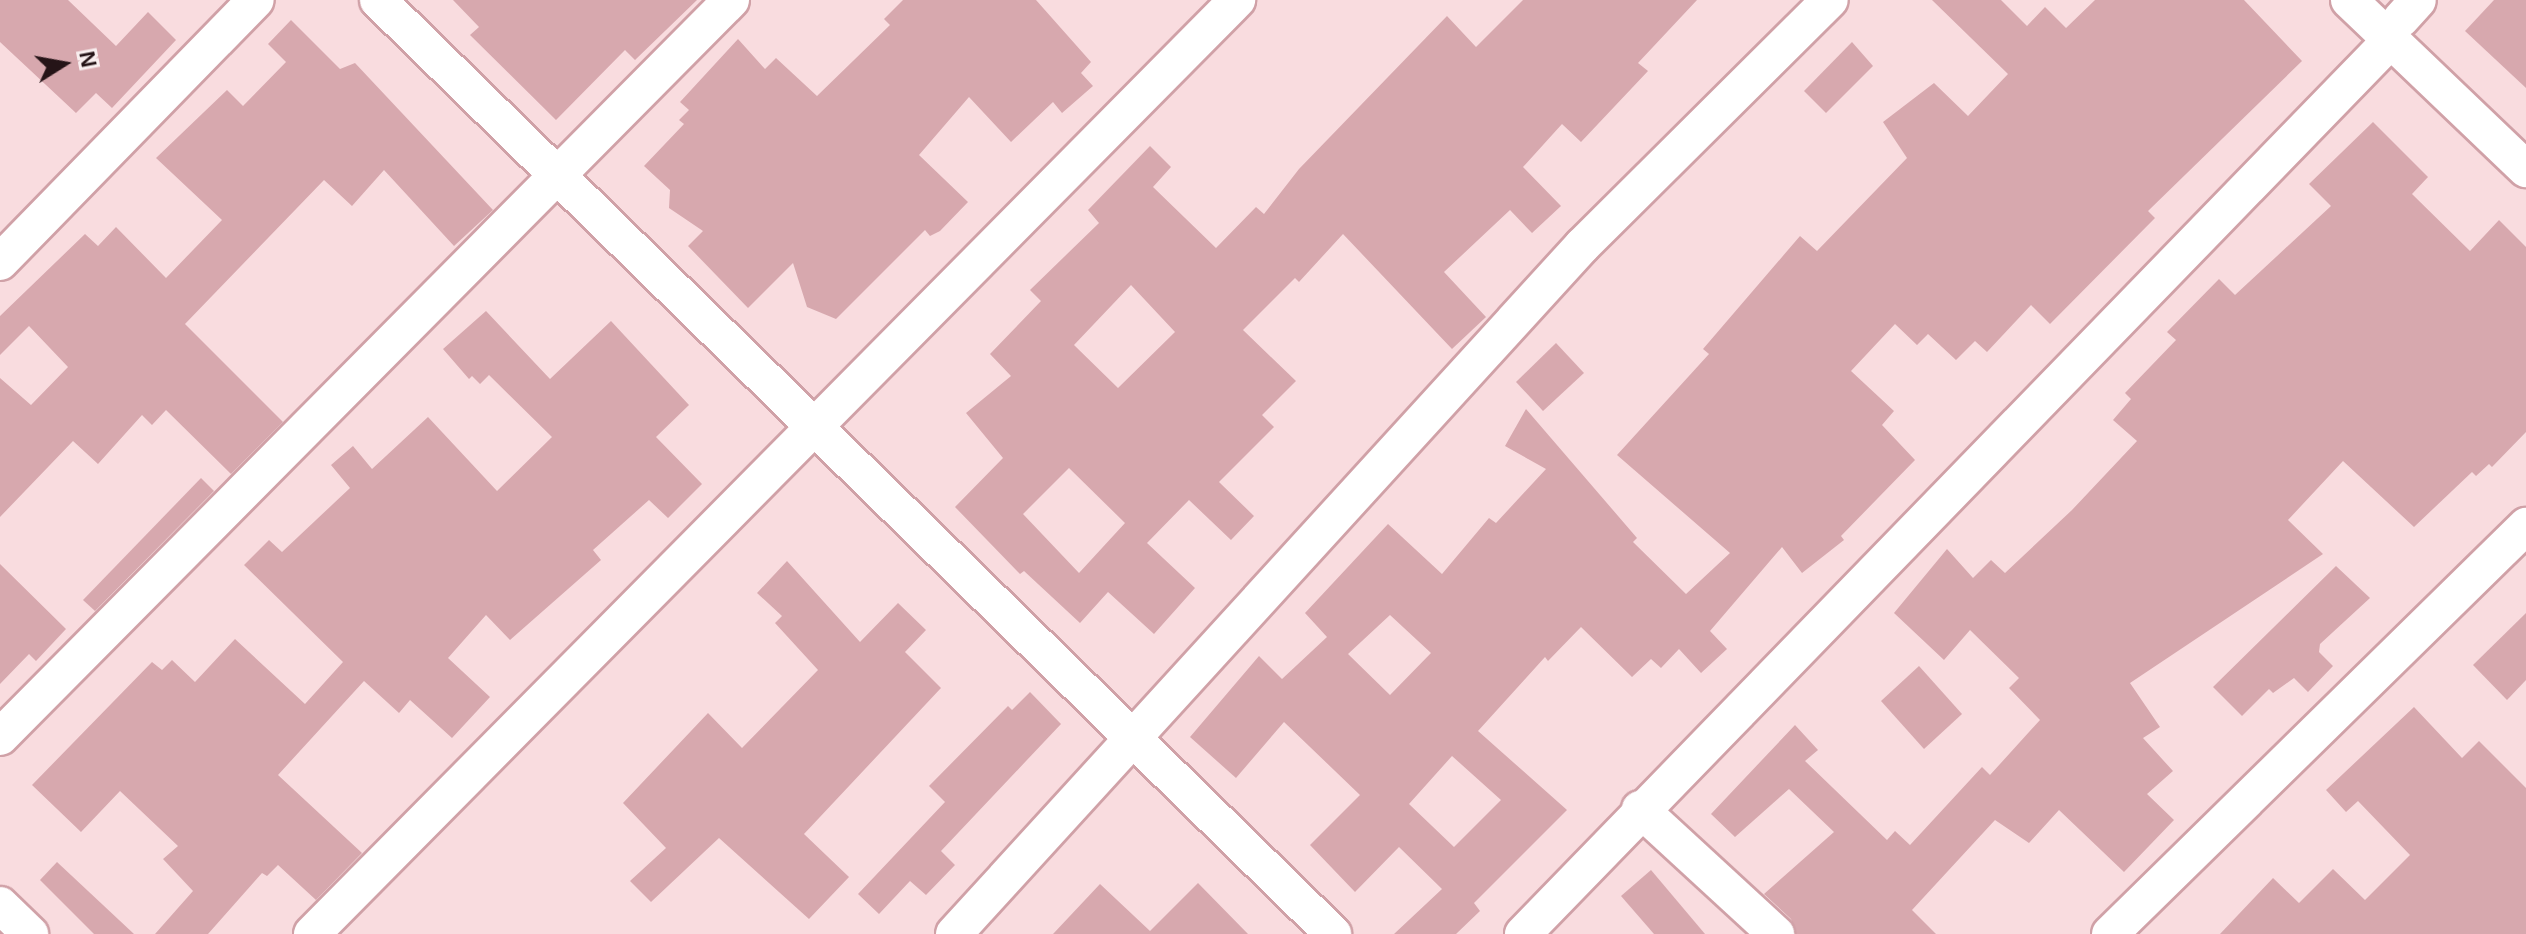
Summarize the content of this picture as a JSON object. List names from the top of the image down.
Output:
{
  "north": "right"
}
